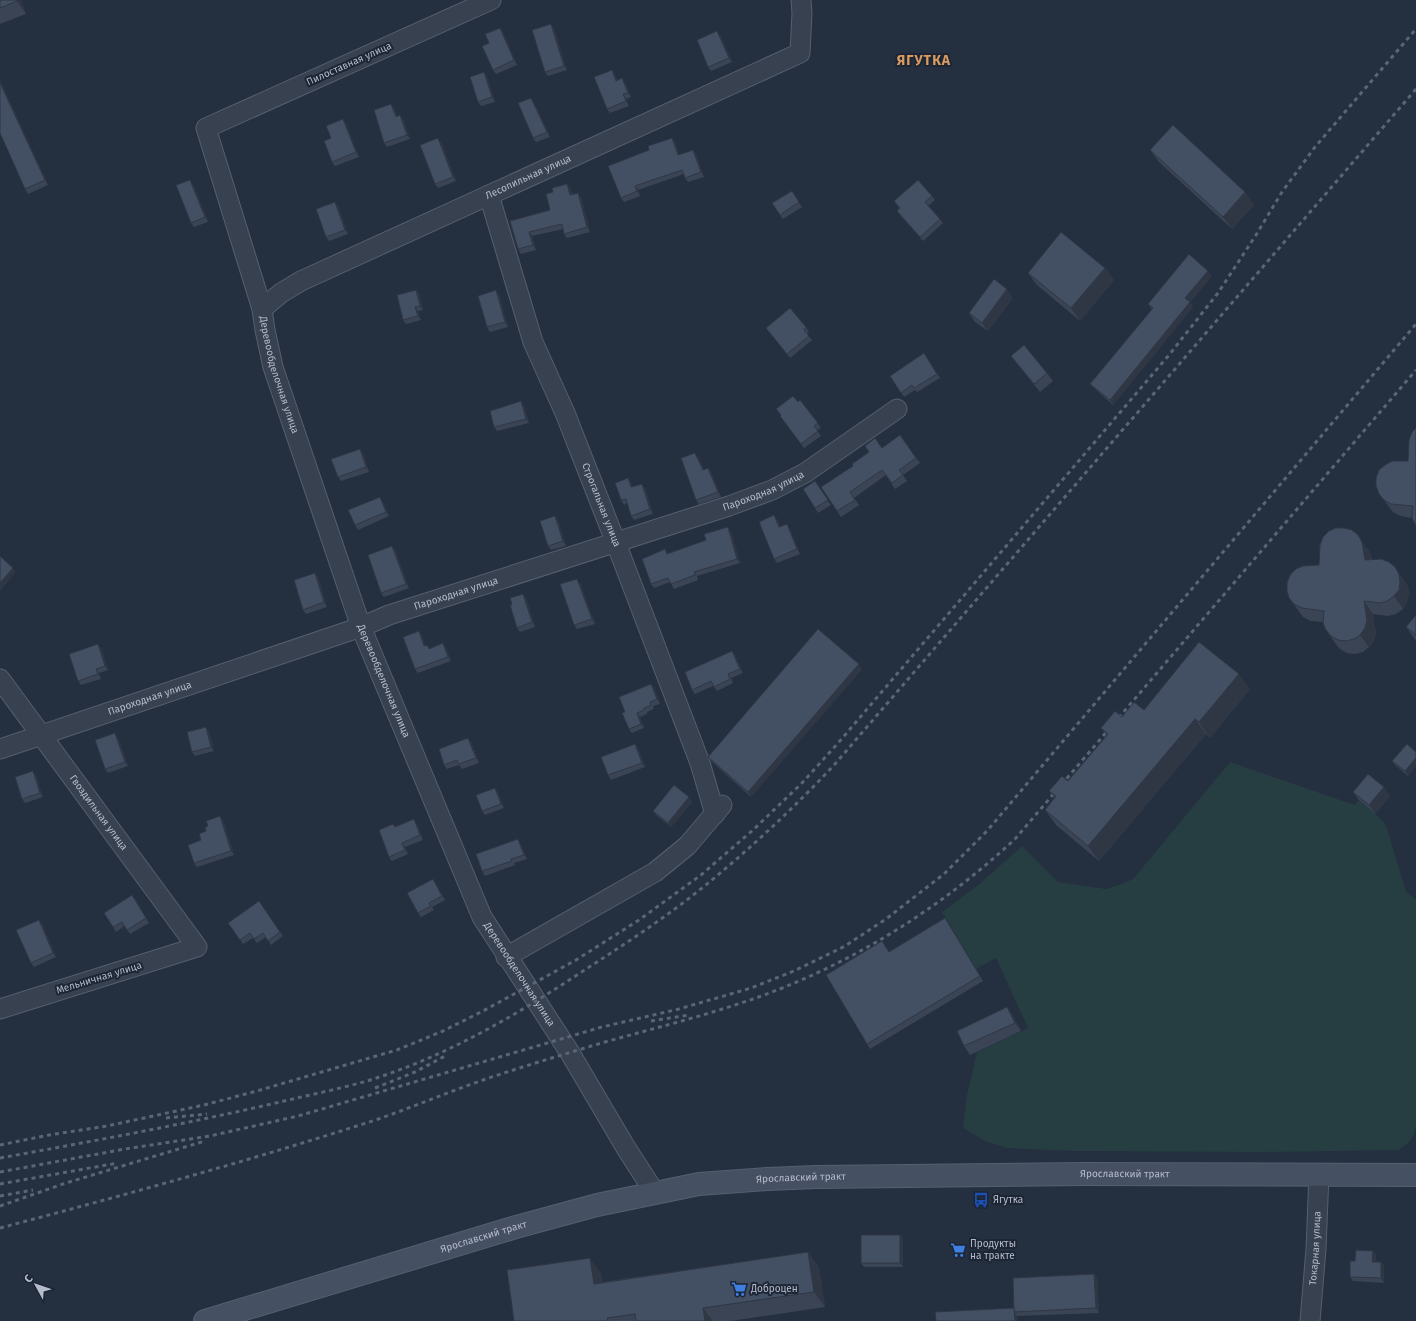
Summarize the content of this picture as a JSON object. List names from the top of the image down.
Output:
{
  "streets": {
    "street": [
      "Пилоставная улица",
      "Лесопильная улица",
      "Деревообделочная улица",
      "Пароходная улица",
      "Строгальная улица",
      "Гвоздильная улица",
      "Мельничная улица",
      "Ярославский тракт",
      "Токарная улица"
    ]
  },
  "crossings": [
    ["Пилоставная улица", "Деревообделочная улица"],
    ["Лесопильная улица", "Деревообделочная улица"],
    ["Лесопильная улица", "Строгальная улица"],
    ["Деревообделочная улица", "Пароходная улица"],
    ["Деревообделочная улица", "Строгальная улица"],
    ["Деревообделочная улица", "Ярославский тракт"],
    ["Пароходная улица", "Строгальная улица"],
    ["Пароходная улица", "Гвоздильная улица"],
    ["Гвоздильная улица", "Мельничная улица"],
    ["Ярославский тракт", "Токарная улица"]
  ],
  "districts": ["ЯГУТКА"],
  "places": {
    "bus stop": ["Ягутка"],
    "supermarket": ["Продукты на тракте", "Доброцен"]
  },
  "north": "top left"
}
